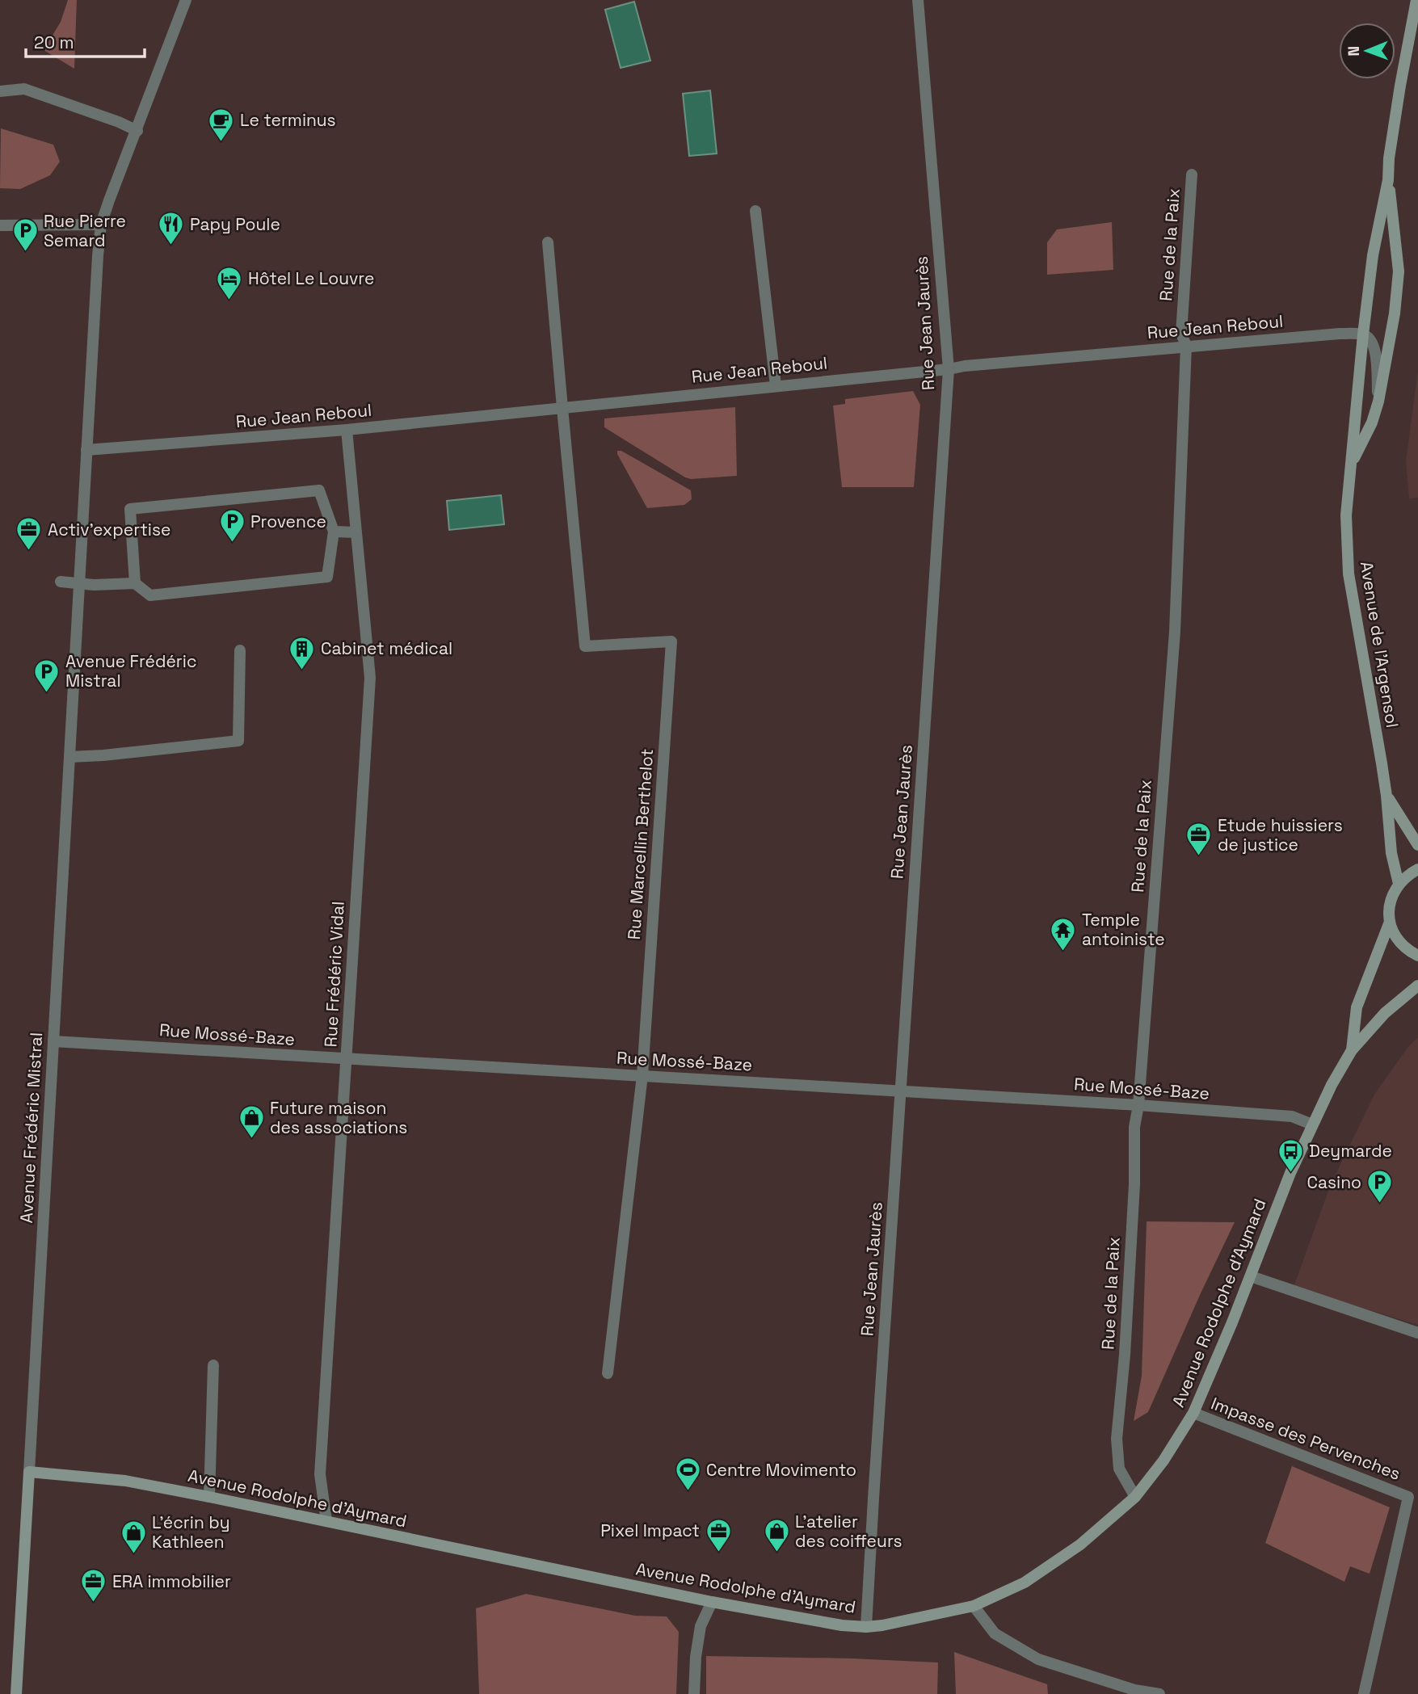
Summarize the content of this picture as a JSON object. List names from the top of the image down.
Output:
{
  "streets": {
    "street": [
      "Rue de la Paix",
      "Rue Jean Jaurès",
      "Rue Jean Reboul",
      "Avenue de l'Argensol",
      "Rue Marcellin Berthelot",
      "Rue Frédéric Vidal",
      "Rue Mossé-Baze",
      "Avenue Frédéric Mistral",
      "Avenue Rodolphe d'Aymard",
      "Impasse des Pervenches"
    ]
  },
  "crossings": [
    ["Rue de la Paix", "Rue Jean Reboul"],
    ["Rue de la Paix", "Rue Mossé-Baze"],
    ["Rue de la Paix", "Avenue Rodolphe d'Aymard"],
    ["Rue Jean Jaurès", "Rue Jean Reboul"],
    ["Rue Jean Jaurès", "Rue Mossé-Baze"],
    ["Rue Jean Jaurès", "Avenue Rodolphe d'Aymard"],
    ["Rue Jean Reboul", "Avenue de l'Argensol"],
    ["Rue Jean Reboul", "Rue Marcellin Berthelot"],
    ["Rue Jean Reboul", "Rue Frédéric Vidal"],
    ["Rue Jean Reboul", "Avenue Frédéric Mistral"],
    ["Avenue de l'Argensol", "Avenue Rodolphe d'Aymard"],
    ["Rue Marcellin Berthelot", "Rue Mossé-Baze"],
    ["Rue Frédéric Vidal", "Rue Mossé-Baze"],
    ["Rue Frédéric Vidal", "Avenue Rodolphe d'Aymard"],
    ["Rue Mossé-Baze", "Avenue Frédéric Mistral"],
    ["Rue Mossé-Baze", "Avenue Rodolphe d'Aymard"],
    ["Avenue Frédéric Mistral", "Avenue Rodolphe d'Aymard"],
    ["Avenue Rodolphe d'Aymard", "Impasse des Pervenches"]
  ],
  "places": {
    "cafe": ["Le terminus"],
    "restaurant": ["Papy Poule"],
    "parking": [
      "Rue Pierre Semard",
      "Provence",
      "Avenue Frédéric Mistral",
      "Casino"
    ],
    "hotel": ["Hôtel Le Louvre"],
    "office": [
      "Activ'expertise",
      "Etude huissiers de justice",
      "Pixel Impact",
      "ERA immobilier"
    ],
    "building": ["Cabinet médical"],
    "temple": ["Temple antoiniste"],
    "shop": ["Future maison des associations", "L’atelier des coiffeurs", "L’écrin by Kathleen"],
    "bus stop": ["Deymarde"],
    "sports": ["Centre Movimento"]
  },
  "scale_bar": "20 m",
  "north": "left"
}
